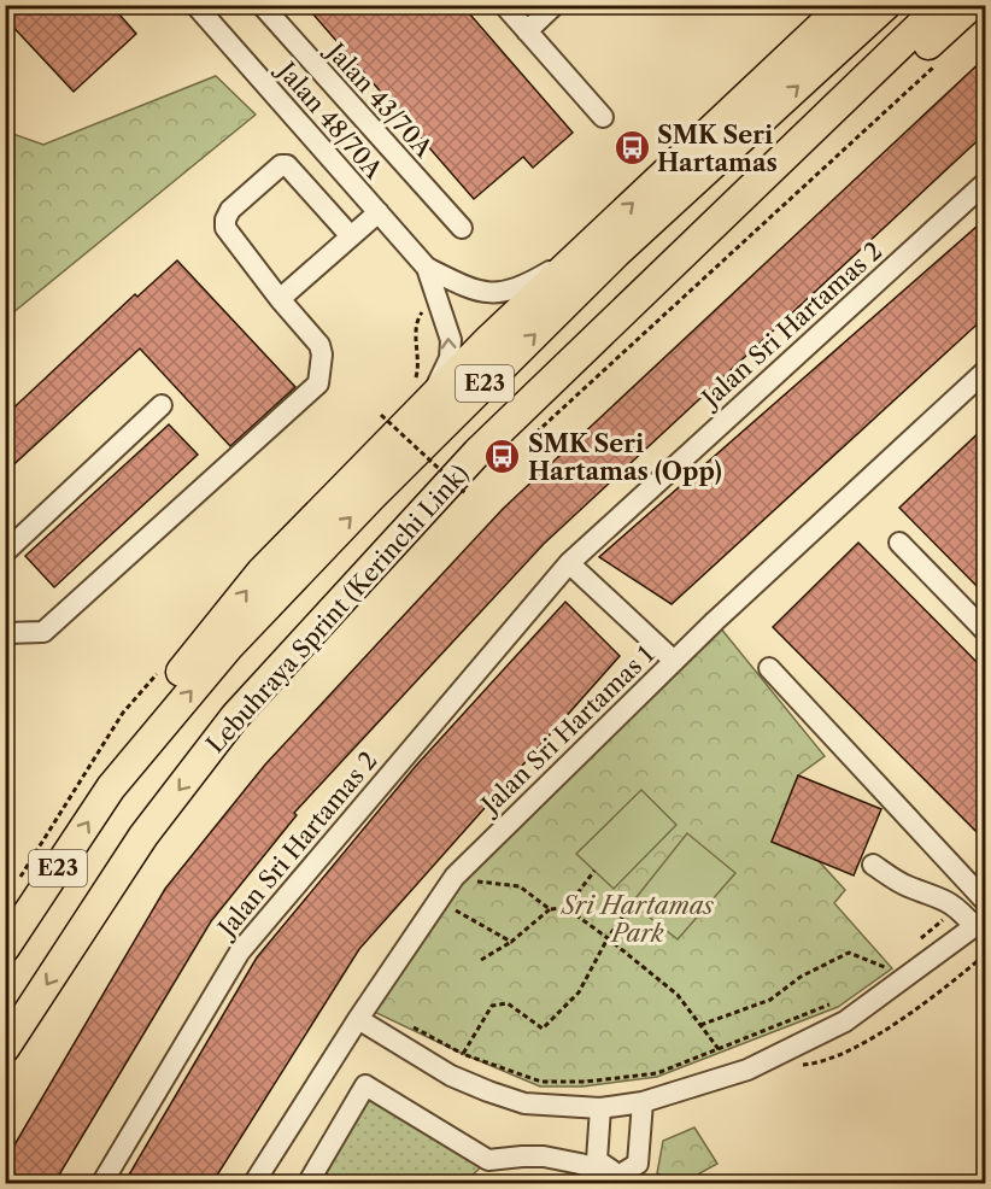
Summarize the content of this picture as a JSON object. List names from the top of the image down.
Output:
{
  "streets": {
    "highway": ["E23", "Lebuhraya Sprint (Kerinchi Link)"],
    "street": [
      "Jalan 43/70A",
      "Jalan 48/70A",
      "Jalan Sri Hartamas 2",
      "Jalan Sri Hartamas 1"
    ]
  },
  "parks": ["Sri Hartamas Park"],
  "places": {
    "bus stop": ["SMK Seri Hartamas", "SMK Seri Hartamas (Opp)"]
  }
}
